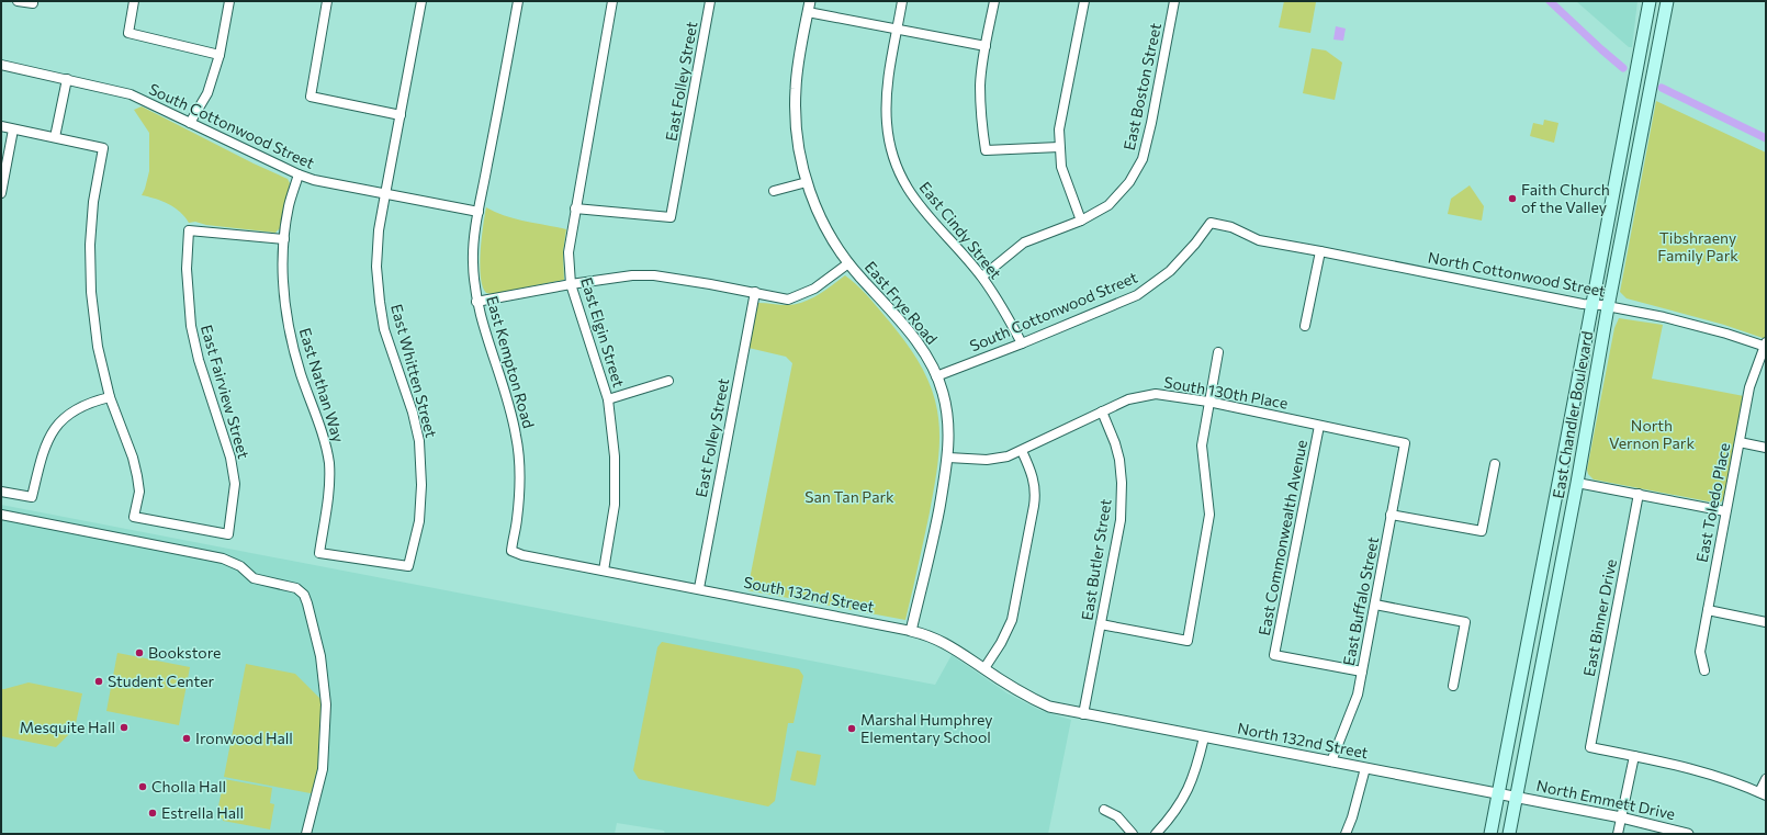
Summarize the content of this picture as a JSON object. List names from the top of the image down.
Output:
{
  "streets": {
    "main road": ["East Chandler Boulevard"],
    "street": [
      "East Folley Street",
      "East Boston Street",
      "South Cottonwood Street",
      "East Cindy Street",
      "North Cottonwood Street",
      "East Frye Road",
      "East Elgin Street",
      "East Kempton Road",
      "East Whitten Street",
      "East Nathan Way",
      "East Fairview Street",
      "South 130th Place",
      "East Toledo Place",
      "East Commonwealth Avenue",
      "East Butler Street",
      "South 132nd Street",
      "East Buffalo Street",
      "East Binner Drive",
      "North 132nd Street",
      "North Emmett Drive"
    ]
  },
  "crossings": [
    ["East Folley Street", "East Elgin Street"],
    ["East Folley Street", "South 132nd Street"],
    ["East Boston Street", "East Cindy Street"],
    ["South Cottonwood Street", "East Cindy Street"],
    ["South Cottonwood Street", "North Cottonwood Street"],
    ["South Cottonwood Street", "East Frye Road"],
    ["South Cottonwood Street", "East Kempton Road"],
    ["South Cottonwood Street", "East Whitten Street"],
    ["South Cottonwood Street", "East Nathan Way"],
    ["North Cottonwood Street", "East Chandler Boulevard"],
    ["North Cottonwood Street", "East Toledo Place"],
    ["East Frye Road", "South 130th Place"],
    ["East Frye Road", "South 132nd Street"],
    ["East Elgin Street", "South 132nd Street"],
    ["East Kempton Road", "South 132nd Street"],
    ["East Whitten Street", "East Nathan Way"],
    ["East Nathan Way", "East Fairview Street"],
    ["South 130th Place", "East Commonwealth Avenue"],
    ["South 130th Place", "East Butler Street"],
    ["South 130th Place", "East Buffalo Street"],
    ["East Chandler Boulevard", "North 132nd Street"],
    ["East Chandler Boulevard", "North Emmett Drive"],
    ["East Commonwealth Avenue", "East Buffalo Street"],
    ["East Butler Street", "South 132nd Street"],
    ["East Butler Street", "North 132nd Street"],
    ["South 132nd Street", "North 132nd Street"],
    ["East Buffalo Street", "North 132nd Street"],
    ["North 132nd Street", "North Emmett Drive"]
  ],
  "parks": ["Tibshraeny Family Park", "North Vernon Park", "San Tan Park"],
  "places": [
    "Faith Church of the Valley",
    "Bookstore",
    "Student Center",
    "Mesquite Hall",
    "Marshal Humphrey Elementary School",
    "Ironwood Hall",
    "Cholla Hall",
    "Estrella Hall"
  ]
}
